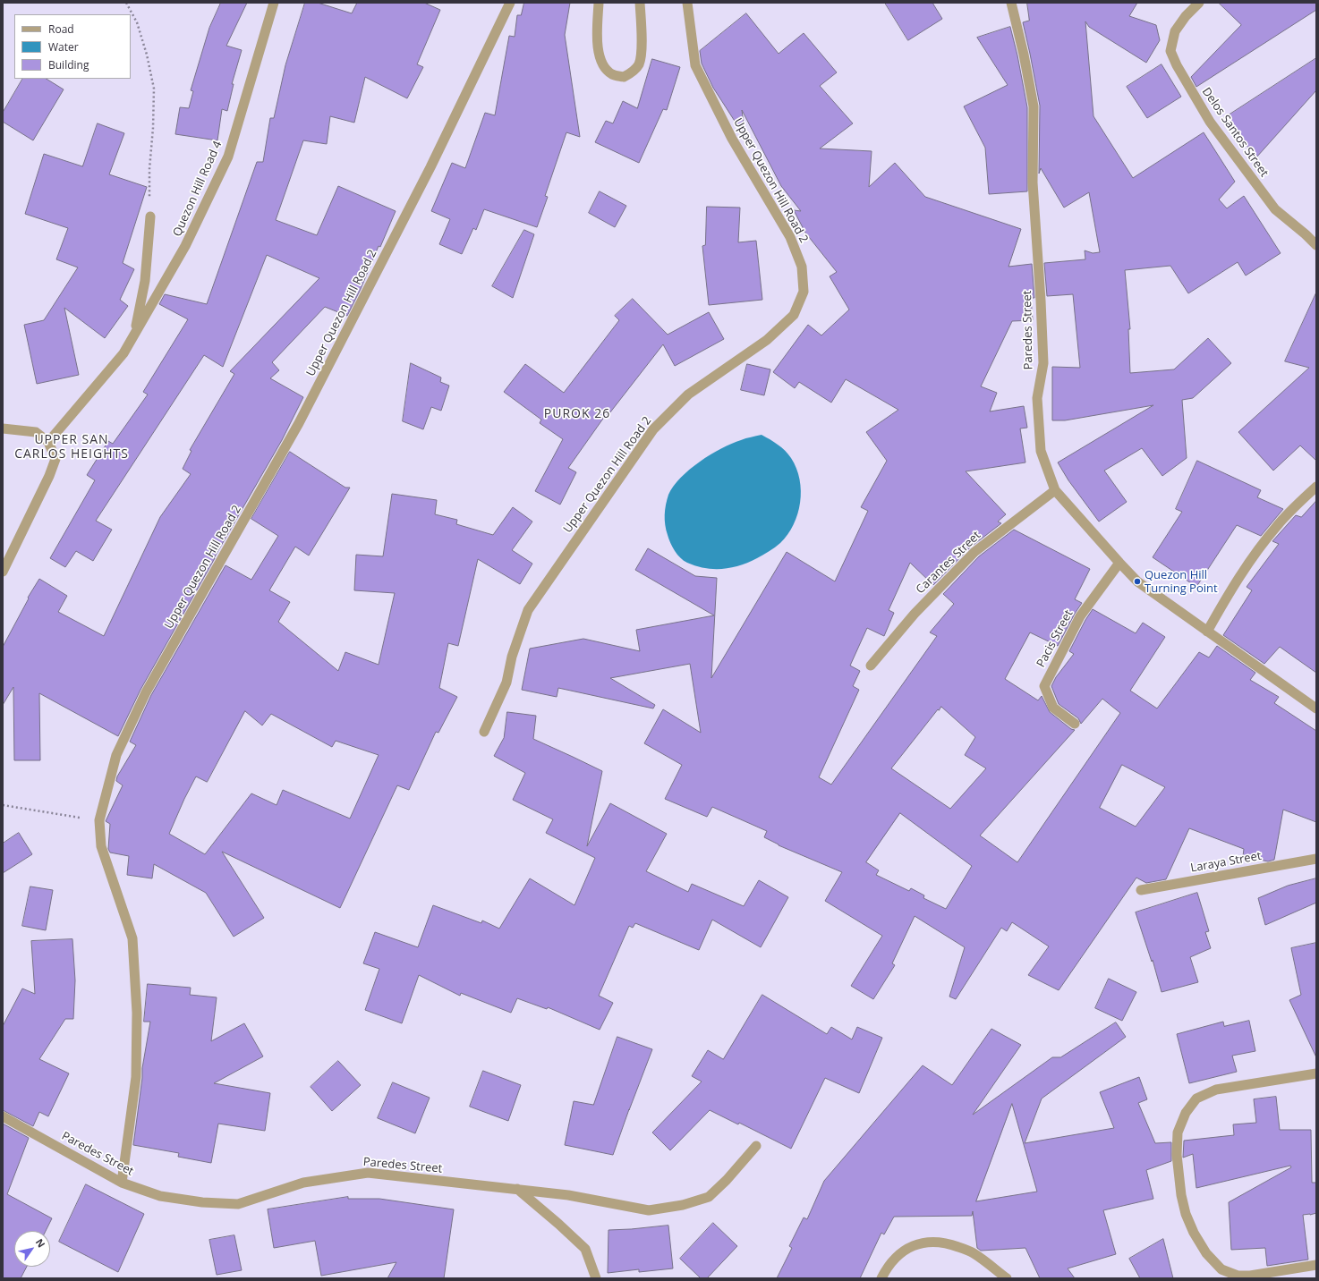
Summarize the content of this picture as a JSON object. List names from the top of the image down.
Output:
{
  "streets": {
    "street": [
      "Delos Santos Street",
      "Upper Quezon Hill Road 2",
      "Quezon Hill Road 4",
      "Paredes Street",
      "Carantes Street",
      "Pacis Street",
      "Laraya Street"
    ]
  },
  "crossings": [
    ["Upper Quezon Hill Road 2", "Paredes Street"],
    ["Paredes Street", "Carantes Street"],
    ["Paredes Street", "Pacis Street"]
  ],
  "districts": ["PUROK 26", "UPPER SAN CARLOS HEIGHTS"],
  "places": ["Quezon Hill Turning Point"],
  "legend": ["Road", "Water", "Building"],
  "north": "top right"
}
